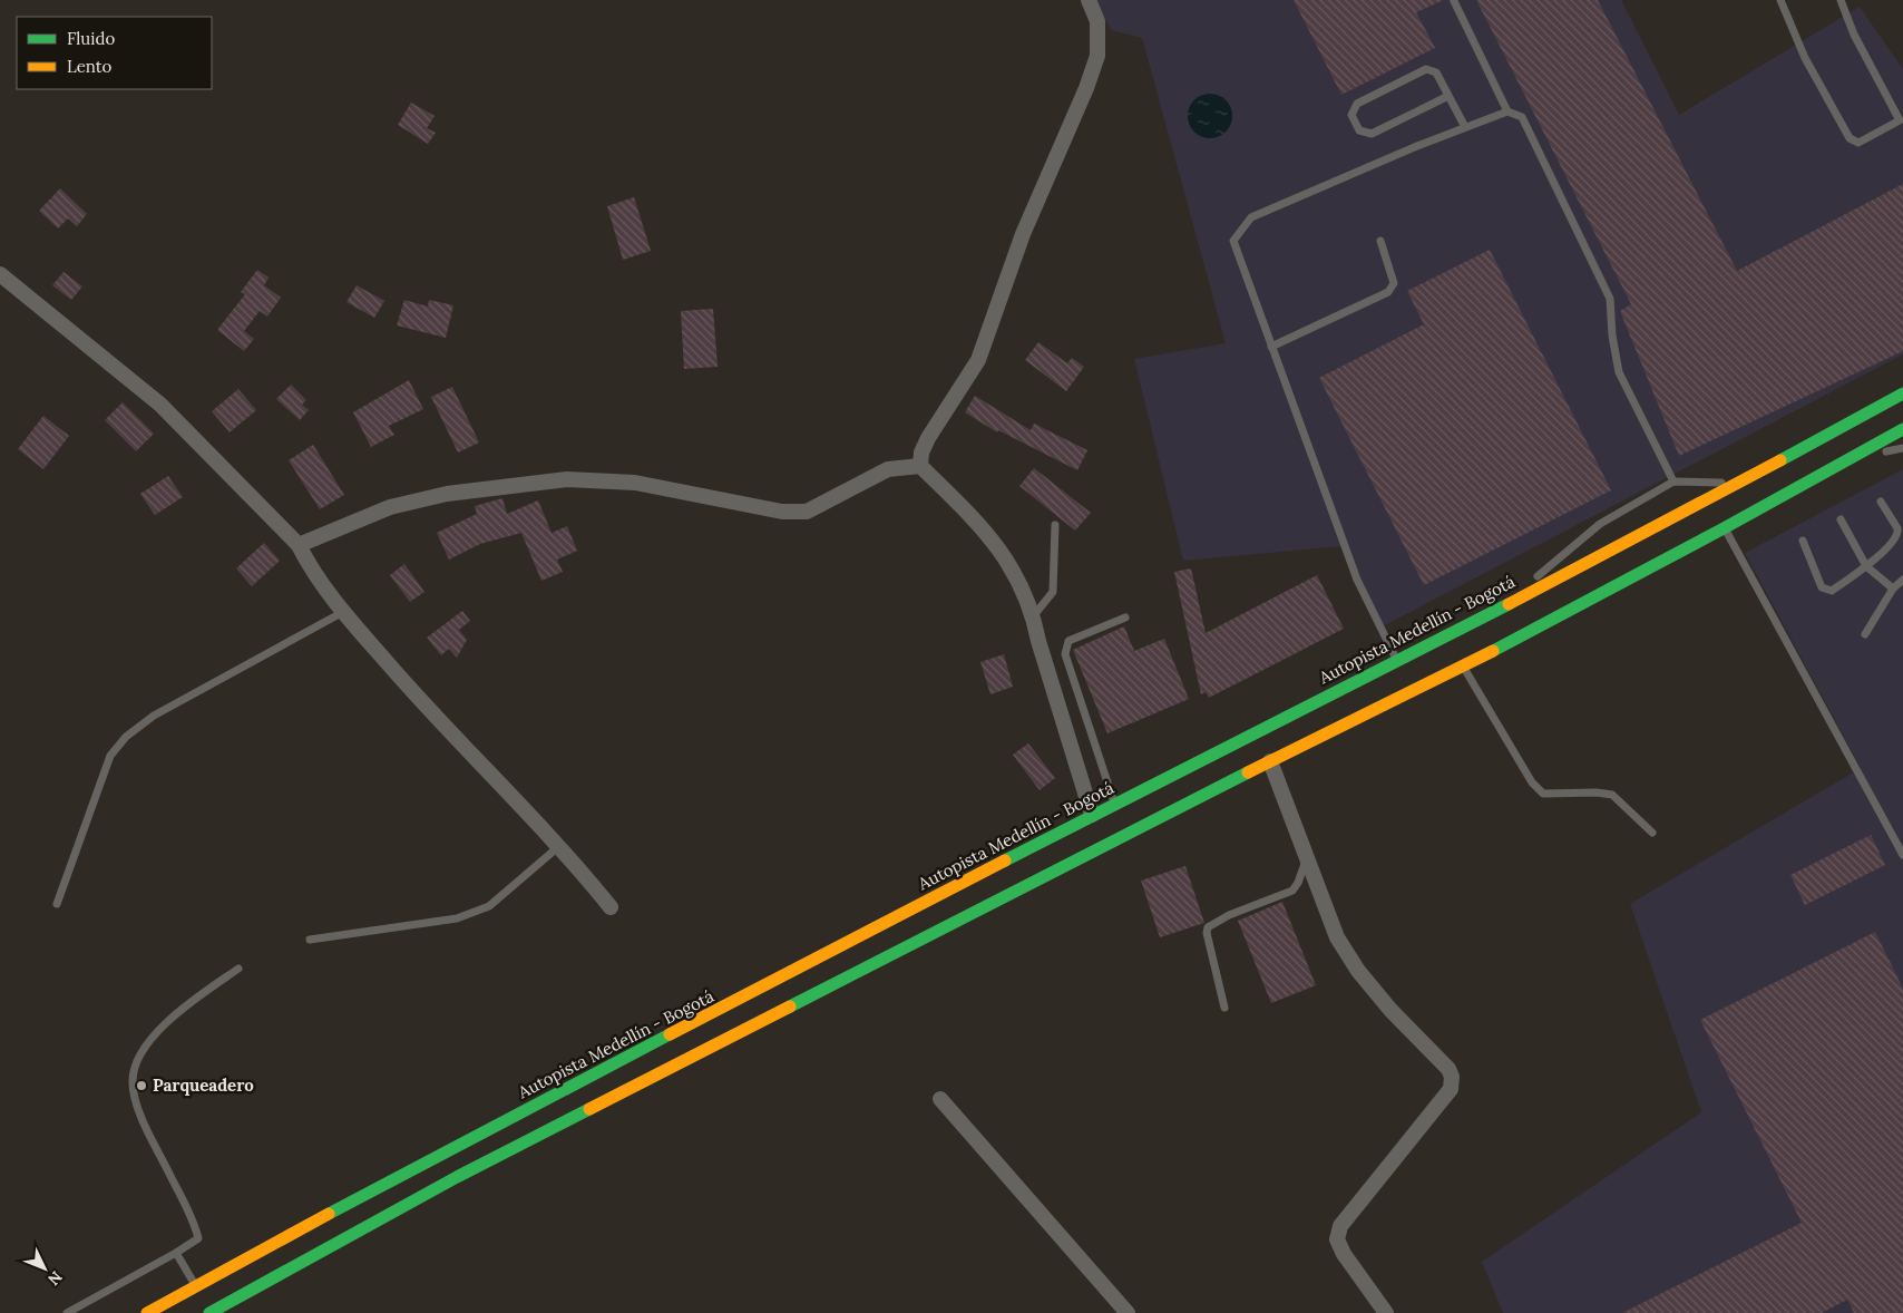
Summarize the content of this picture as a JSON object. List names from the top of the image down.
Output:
{
  "streets": {
    "highway": ["Autopista Medellín - Bogotá"]
  },
  "places": ["Parqueadero"],
  "legend": ["Fluido", "Lento"],
  "north": "bottom right"
}
